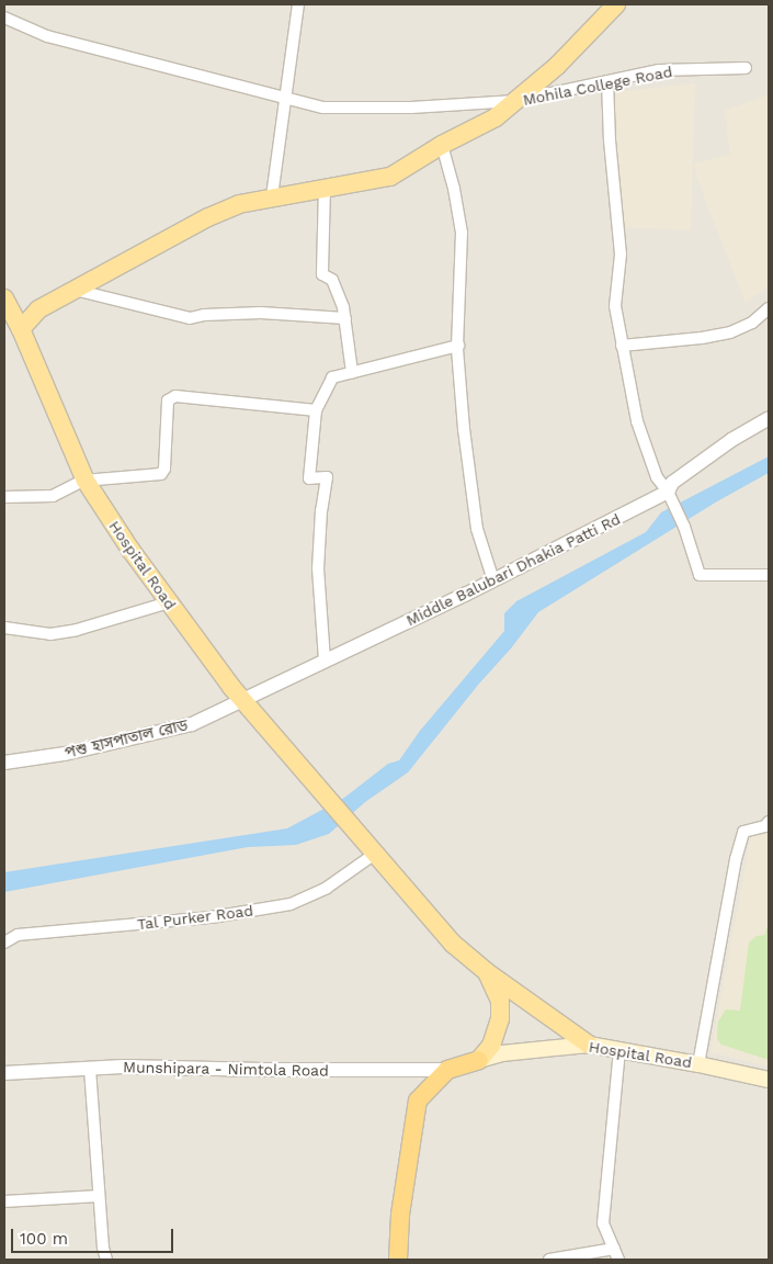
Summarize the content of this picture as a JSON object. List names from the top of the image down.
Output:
{
  "streets": {
    "main road": ["Hospital Road"],
    "street": [
      "Mohila College Road",
      "Middle Balubari Dhakia Patti Rd",
      "পশু হাসপাতাল রোড",
      "Tal Purker Road",
      "Munshipara - Nimtola Road"
    ]
  },
  "crossings": [
    ["Hospital Road", "Middle Balubari Dhakia Patti Rd"],
    ["Hospital Road", "পশু হাসপাতাল রোড"],
    ["Hospital Road", "Tal Purker Road"],
    ["Middle Balubari Dhakia Patti Rd", "পশু হাসপাতাল রোড"]
  ],
  "scale_bar": "100 m"
}
